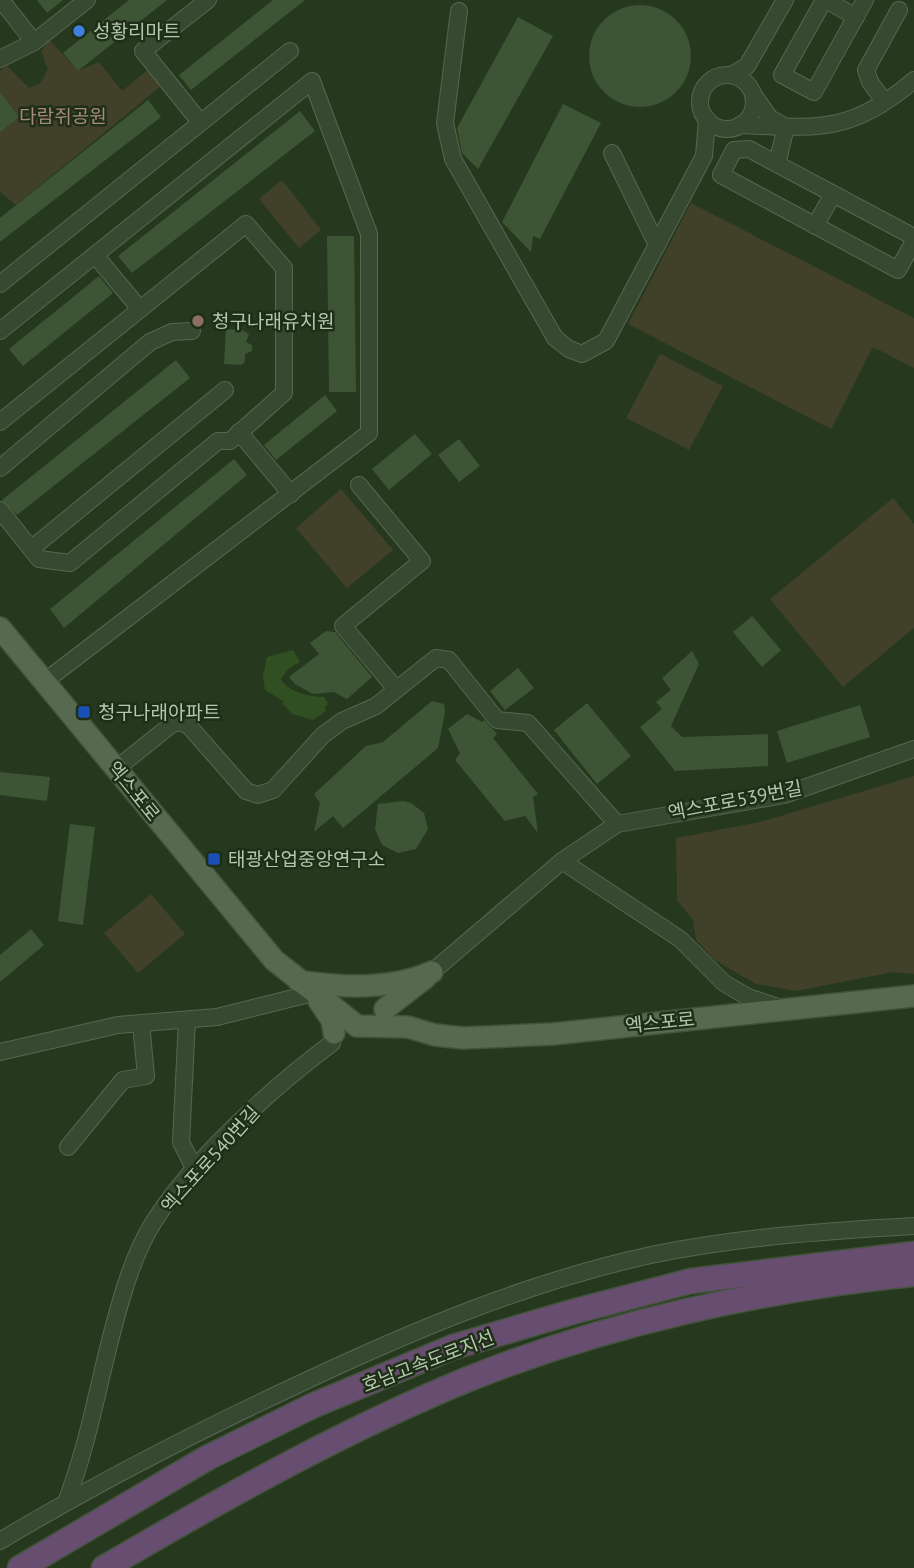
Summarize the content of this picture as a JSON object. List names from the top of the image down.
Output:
{
  "streets": {
    "highway": ["호남고속도로지선"],
    "main road": ["엑스포로"],
    "street": ["엑스포로539번길", "엑스포로540번길"]
  },
  "crossings": [
    ["엑스포로", "엑스포로540번길"]
  ],
  "parks": ["다람쥐공원"],
  "places": {
    "other": ["성황리마트", "청구나래유치원"],
    "transit": ["청구나래아파트", "태광산업중앙연구소"]
  }
}
